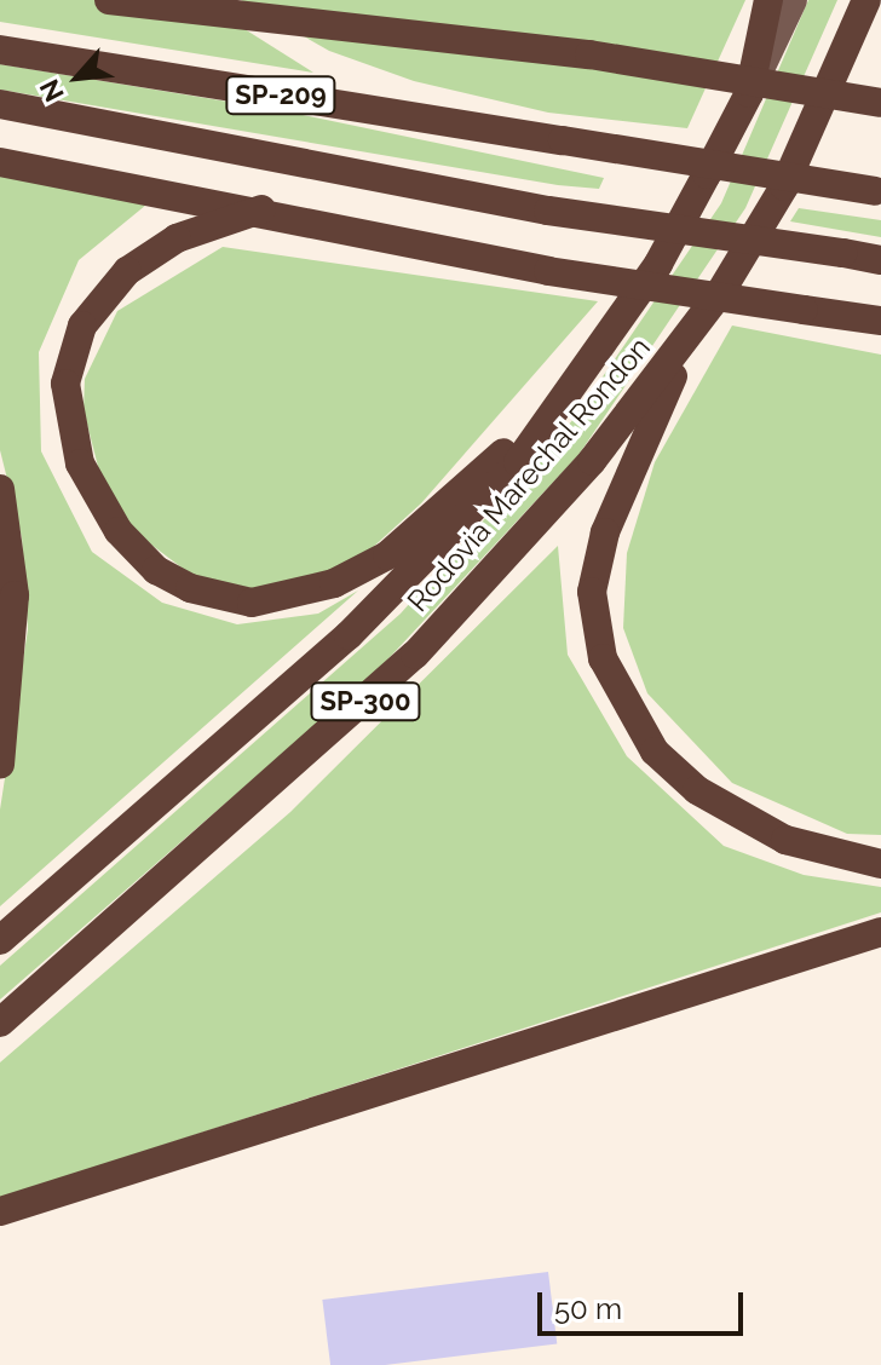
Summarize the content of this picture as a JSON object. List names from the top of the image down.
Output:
{
  "streets": {
    "highway": ["SP-209", "Rodovia Marechal Rondon", "SP-300"]
  },
  "scale_bar": "50 m",
  "north": "bottom left"
}
